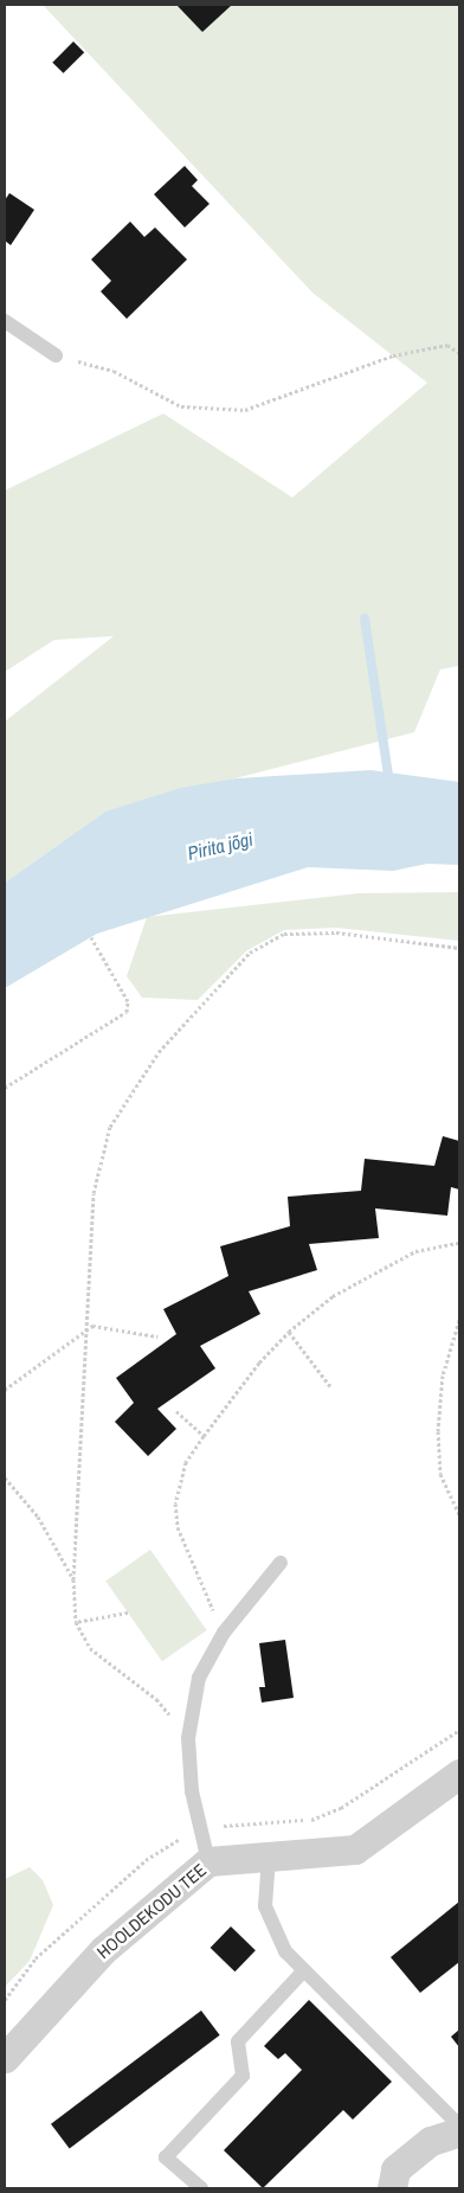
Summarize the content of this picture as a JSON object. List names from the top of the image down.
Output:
{
  "streets": {
    "street": ["HOOLDEKODU TEE"]
  },
  "water": ["Pirita jõgi"]
}
